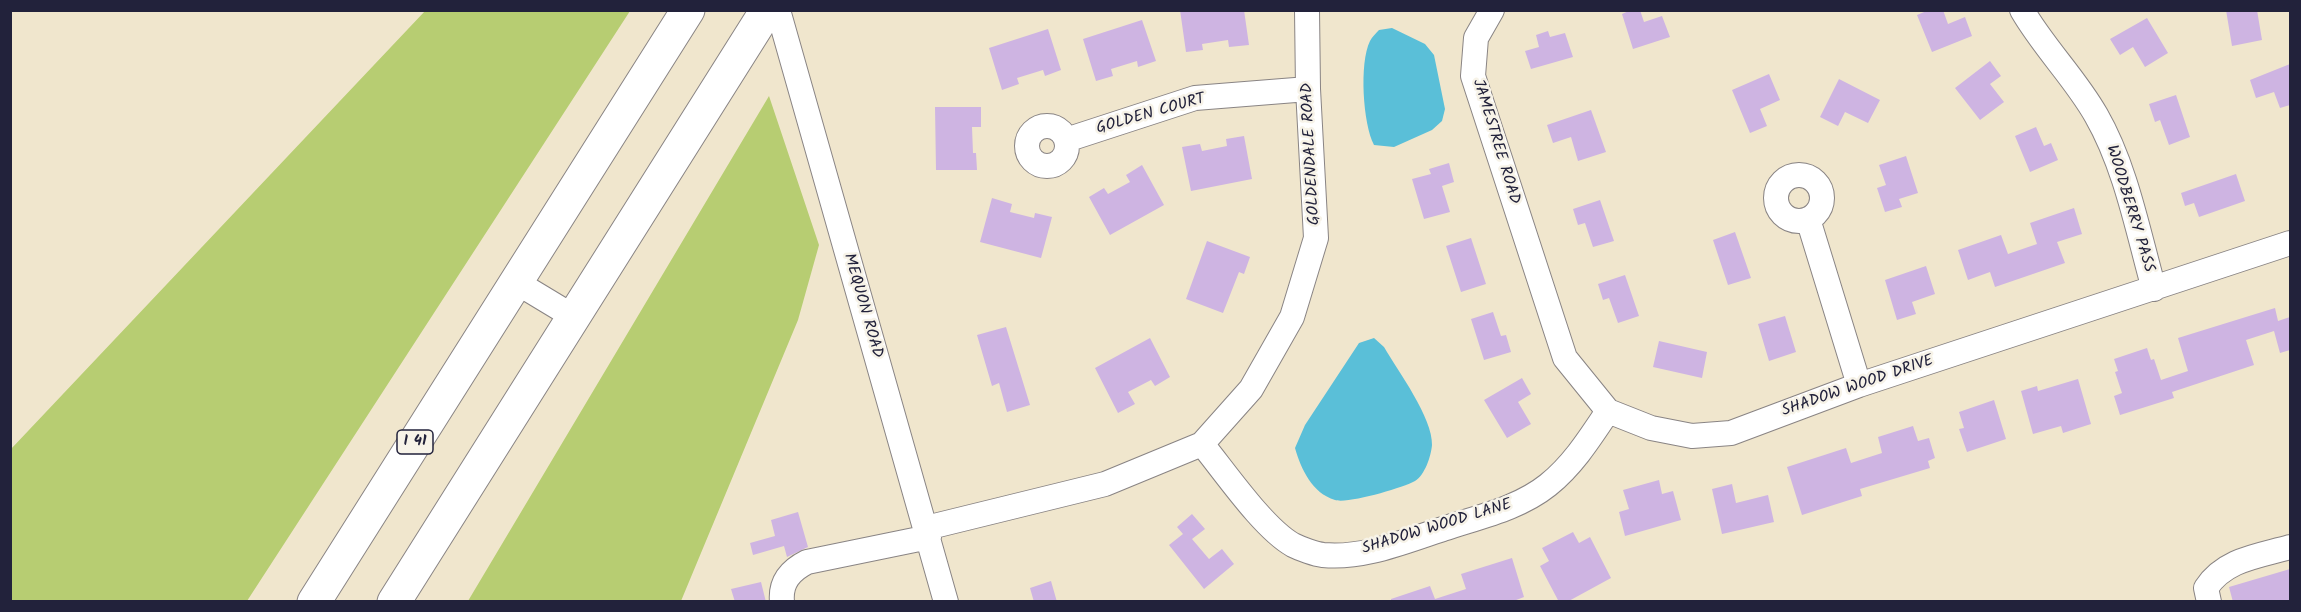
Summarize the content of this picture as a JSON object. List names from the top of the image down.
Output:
{
  "streets": {
    "highway": ["I 41"],
    "street": [
      "GOLDEN COURT",
      "JAMESTREE ROAD",
      "GOLDENDALE ROAD",
      "WOODBERRY PASS",
      "MEQUON ROAD",
      "SHADOW WOOD DRIVE",
      "SHADOW WOOD LANE"
    ]
  },
  "crossings": [
    ["GOLDEN COURT", "GOLDENDALE ROAD"],
    ["JAMESTREE ROAD", "SHADOW WOOD DRIVE"],
    ["GOLDENDALE ROAD", "MEQUON ROAD"],
    ["GOLDENDALE ROAD", "SHADOW WOOD LANE"],
    ["WOODBERRY PASS", "SHADOW WOOD DRIVE"],
    ["SHADOW WOOD DRIVE", "SHADOW WOOD LANE"]
  ]
}
